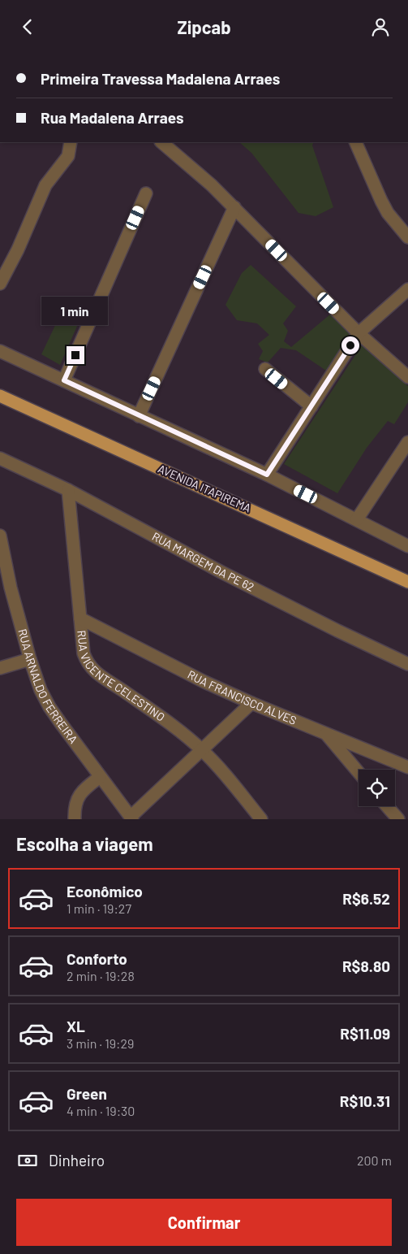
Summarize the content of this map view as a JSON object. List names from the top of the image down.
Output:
{
  "streets": {
    "main road": ["AVENIDA ITAPIREMA"],
    "street": [
      "RUA MARGEM DA PE 62",
      "RUA VICENTE CELESTINO",
      "RUA ARNALDO FERREIRA",
      "RUA FRANCISCO ALVES"
    ]
  },
  "crossings": [
    ["RUA MARGEM DA PE 62", "RUA VICENTE CELESTINO"],
    ["RUA VICENTE CELESTINO", "RUA FRANCISCO ALVES"]
  ],
  "page": {
    "header": "Zipcab",
    "banner": ["Primeira Travessa Madalena Arraes", "Rua Madalena Arraes"],
    "bubble": "1 min",
    "heading": "Escolha a viagem",
    "list": [
      {
        "name": "Econômico",
        "note": "1 min · 19:27",
        "value": "R$6.52"
      },
      {
        "name": "Conforto",
        "note": "2 min · 19:28",
        "value": "R$8.80"
      },
      {
        "name": "XL",
        "note": "3 min · 19:29",
        "value": "R$11.09"
      },
      {
        "name": "Green",
        "note": "4 min · 19:30",
        "value": "R$10.31"
      }
    ],
    "pay": ["Dinheiro", "200 m"],
    "buttons": "Confirmar"
  }
}
